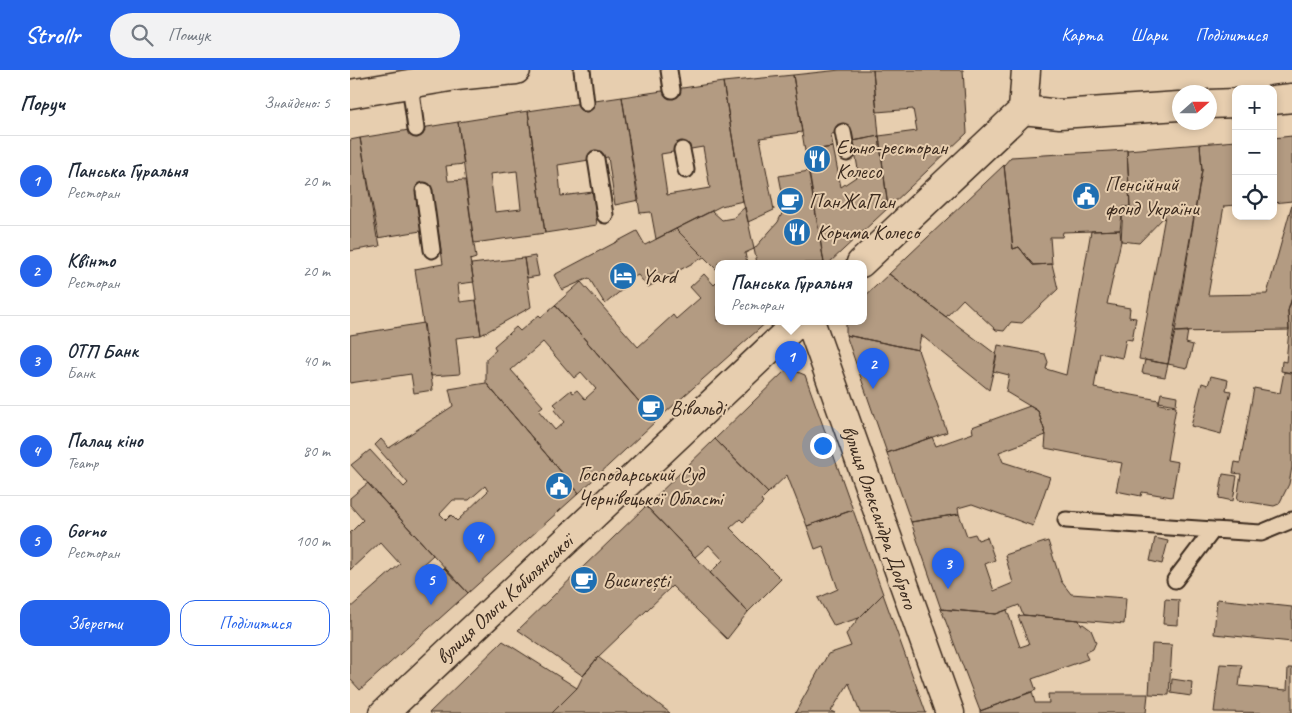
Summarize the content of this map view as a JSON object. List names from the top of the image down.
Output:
{
  "streets": {
    "street": ["вулиця Олександра Доброго", "вулиця Ольги Кобилянської"]
  },
  "places": {
    "restaurant": ["Етно-ресторан Колесо", "Корчма Колесо"],
    "public building": ["Пенсійний фонд України", "Господарський Суд Чернівецької Області"],
    "cafe": ["ПанЖаПан", "Вівальді", "București"],
    "hotel": ["Yard"]
  },
  "north": "right",
  "page": {
    "header": "Strollr",
    "search": "Пошук",
    "nav": ["Карта", "Шари", "Поділитися"],
    "heading": ["Поруч", "Знайдено: 5"],
    "map_buttons": ["+", "−"],
    "list": [
      {
        "mark": "1",
        "name": "Панська Гуральня",
        "note": "Ресторан",
        "value": "20 m"
      },
      {
        "mark": "2",
        "name": "Квінто",
        "note": "Ресторан",
        "value": "20 m"
      },
      {
        "mark": "3",
        "name": "ОТП Банк",
        "note": "Банк",
        "value": "40 m"
      },
      {
        "mark": "4",
        "name": "Палац кіно",
        "note": "Театр",
        "value": "80 m"
      },
      {
        "mark": "5",
        "name": "Gorno",
        "note": "Ресторан",
        "value": "100 m"
      }
    ],
    "popup": ["Панська Гуральня", "Ресторан"],
    "pins": [
      "1",
      "2",
      "4",
      "3",
      "5"
    ],
    "buttons": ["Зберегти", "Поділитися"]
  }
}
